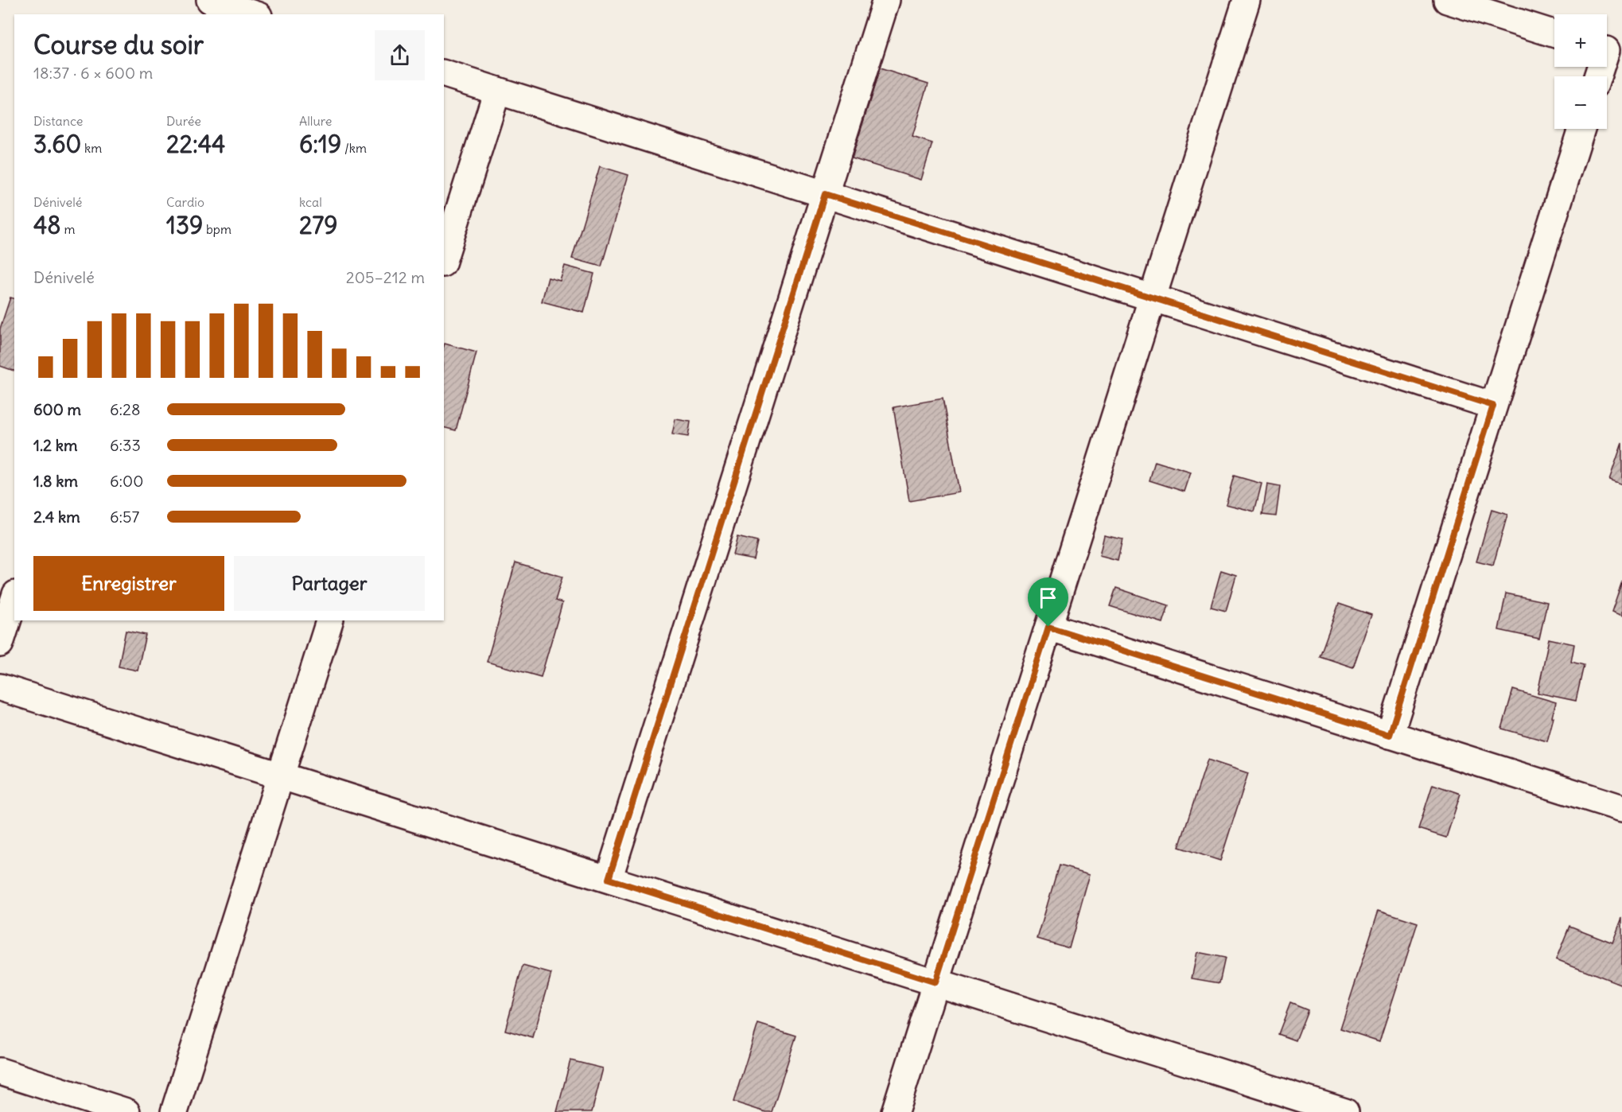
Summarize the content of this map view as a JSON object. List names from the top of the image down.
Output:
{
  "page": {
    "map_buttons": ["+", "−"],
    "heading": ["Course du soir", "18:37 · 6 × 600 m"],
    "stats": [
      ["Distance", "3.60 km"],
      ["Durée", "22:44"],
      ["Allure", "6:19 /km"],
      ["Dénivelé", "48 m"],
      ["Cardio", "139 bpm"],
      ["kcal", "279"]
    ],
    "chart": ["Dénivelé", "205–212 m"],
    "list": [
      {
        "name": "600 m",
        "note": "6:28"
      },
      {
        "name": "1.2 km",
        "note": "6:33"
      },
      {
        "name": "1.8 km",
        "note": "6:00"
      },
      {
        "name": "2.4 km",
        "note": "6:57"
      }
    ],
    "buttons": ["Enregistrer", "Partager"]
  }
}
